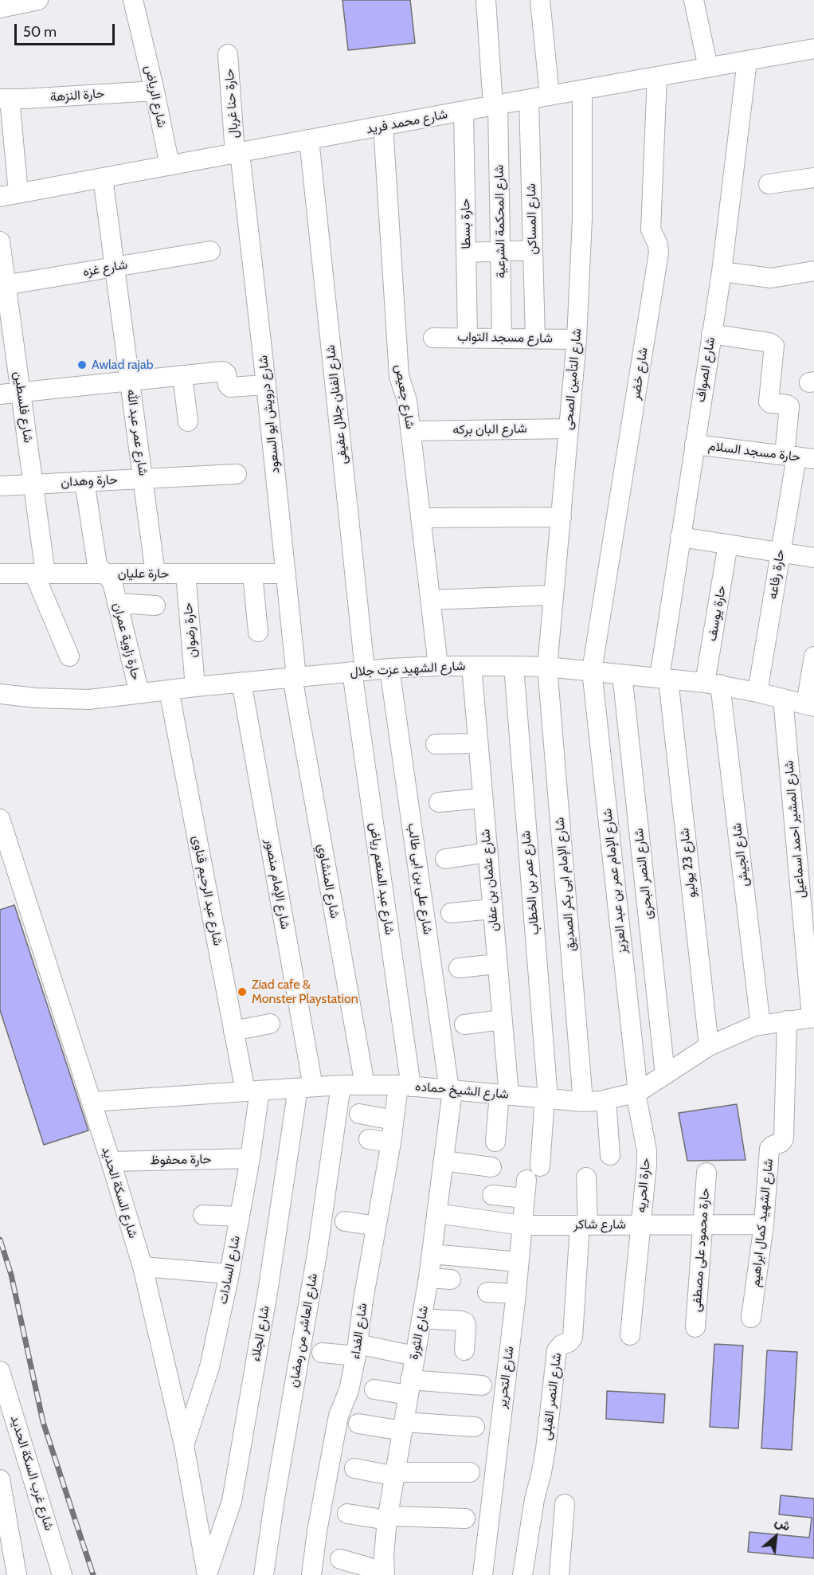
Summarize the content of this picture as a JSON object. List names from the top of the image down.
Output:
{
  "streets": {
    "street": [
      "حارة النزهة",
      "شارع الرياض",
      "حارة حنا غربال",
      "شارع محمد فريد",
      "شارع المساكن",
      "شارع المحكمة الشرعية",
      "حارة بسطا",
      "شارع غزه",
      "شارع مسجد التواب",
      "شارع الصواف",
      "شارع خضر",
      "شارع التأمين الصحى",
      "شارع جعيص",
      "شارع الفنان جلال عفيفى",
      "شارع فلسطين",
      "شارع درويش ابو السعود",
      "شارع البان بركه",
      "شارع عمر عبد الله",
      "حارة مسجد السلام",
      "حارة وهدان",
      "حارة عليان",
      "حارة رفاعه",
      "حارة يوسف",
      "حارة رضوان",
      "حارة زاوية عمران",
      "شارع الشهيد عزت جلال",
      "شارع المشير احمد اسماعيل",
      "شارع الجيش",
      "شارع 23 يوليو",
      "شارع النصر البحرى",
      "شارع عبد المنعم رياض",
      "شارع على بن ابى طالب",
      "شارع عثمان بن عفان",
      "شارع المنشاوي",
      "شارع الإمام عمر بن عبد العزيز",
      "شارع عمر بن الخطاب",
      "شارع الإمام منصور",
      "شارع الإمام ابى بكر الصديق",
      "شارع عبد الرحيم قناوى",
      "شارع الشيخ حماده",
      "حارة محفوظ",
      "حارة الحريه",
      "شارع السكة الحديد",
      "شارع الشهيد كمال ابراهيم",
      "شارع شاكر",
      "حارة محمود على مصطفى",
      "شارع السادات",
      "شارع العاشر من رمضان",
      "شارع الفداء",
      "شارع الثورة",
      "شارع الجلاء",
      "شارع التحرير",
      "شارع النصر القبلى",
      "شارع غرب السكة الحديد"
    ]
  },
  "crossings": [
    ["حارة النزهة", "شارع الرياض"],
    ["شارع الرياض", "شارع محمد فريد"],
    ["حارة حنا غربال", "شارع محمد فريد"],
    ["حارة حنا غربال", "شارع درويش ابو السعود"],
    ["شارع محمد فريد", "شارع المساكن"],
    ["شارع محمد فريد", "شارع المحكمة الشرعية"],
    ["شارع محمد فريد", "حارة بسطا"],
    ["شارع محمد فريد", "شارع الصواف"],
    ["شارع محمد فريد", "شارع خضر"],
    ["شارع محمد فريد", "شارع التأمين الصحى"],
    ["شارع محمد فريد", "شارع جعيص"],
    ["شارع محمد فريد", "شارع الفنان جلال عفيفى"],
    ["شارع محمد فريد", "شارع درويش ابو السعود"],
    ["شارع محمد فريد", "شارع عمر عبد الله"],
    ["شارع المساكن", "شارع مسجد التواب"],
    ["شارع المحكمة الشرعية", "شارع مسجد التواب"],
    ["حارة بسطا", "شارع مسجد التواب"],
    ["شارع غزه", "شارع فلسطين"],
    ["شارع غزه", "شارع عمر عبد الله"],
    ["شارع مسجد التواب", "شارع التأمين الصحى"],
    ["شارع الصواف", "حارة مسجد السلام"],
    ["شارع الصواف", "حارة رفاعه"],
    ["شارع الصواف", "شارع الشهيد عزت جلال"],
    ["شارع الصواف", "شارع 23 يوليو"],
    ["شارع خضر", "شارع الشهيد عزت جلال"],
    ["شارع خضر", "شارع الإمام عمر بن عبد العزيز"],
    ["شارع التأمين الصحى", "شارع البان بركه"],
    ["شارع التأمين الصحى", "شارع الشهيد عزت جلال"],
    ["شارع التأمين الصحى", "شارع الإمام ابى بكر الصديق"],
    ["شارع جعيص", "شارع البان بركه"],
    ["شارع جعيص", "شارع الشهيد عزت جلال"],
    ["شارع الفنان جلال عفيفى", "شارع الشهيد عزت جلال"],
    ["شارع الفنان جلال عفيفى", "شارع عبد المنعم رياض"],
    ["شارع فلسطين", "حارة وهدان"],
    ["شارع فلسطين", "حارة عليان"],
    ["شارع درويش ابو السعود", "حارة عليان"],
    ["شارع درويش ابو السعود", "شارع الشهيد عزت جلال"],
    ["شارع درويش ابو السعود", "شارع المنشاوي"],
    ["شارع عمر عبد الله", "حارة وهدان"],
    ["شارع عمر عبد الله", "حارة عليان"],
    ["حارة مسجد السلام", "حارة رفاعه"],
    ["حارة وهدان", "حارة زاوية عمران"],
    ["حارة عليان", "حارة رضوان"],
    ["حارة عليان", "حارة زاوية عمران"],
    ["حارة رفاعه", "شارع الشهيد عزت جلال"],
    ["حارة يوسف", "شارع الشهيد عزت جلال"],
    ["حارة يوسف", "شارع الجيش"],
    ["حارة رضوان", "شارع الشهيد عزت جلال"],
    ["حارة زاوية عمران", "شارع الشهيد عزت جلال"],
    ["شارع الشهيد عزت جلال", "شارع المشير احمد اسماعيل"],
    ["شارع الشهيد عزت جلال", "شارع الجيش"],
    ["شارع الشهيد عزت جلال", "شارع 23 يوليو"],
    ["شارع الشهيد عزت جلال", "شارع النصر البحرى"],
    ["شارع الشهيد عزت جلال", "شارع عبد المنعم رياض"],
    ["شارع الشهيد عزت جلال", "شارع على بن ابى طالب"],
    ["شارع الشهيد عزت جلال", "شارع عثمان بن عفان"],
    ["شارع الشهيد عزت جلال", "شارع المنشاوي"],
    ["شارع الشهيد عزت جلال", "شارع الإمام عمر بن عبد العزيز"],
    ["شارع الشهيد عزت جلال", "شارع عمر بن الخطاب"],
    ["شارع الشهيد عزت جلال", "شارع الإمام منصور"],
    ["شارع الشهيد عزت جلال", "شارع الإمام ابى بكر الصديق"],
    ["شارع الشهيد عزت جلال", "شارع عبد الرحيم قناوى"],
    ["شارع المشير احمد اسماعيل", "شارع الشيخ حماده"],
    ["شارع الجيش", "شارع الشيخ حماده"],
    ["شارع 23 يوليو", "شارع الشيخ حماده"],
    ["شارع النصر البحرى", "شارع الشيخ حماده"],
    ["شارع عبد المنعم رياض", "شارع الشيخ حماده"],
    ["شارع عبد المنعم رياض", "شارع الفداء"],
    ["شارع على بن ابى طالب", "شارع الشيخ حماده"],
    ["شارع على بن ابى طالب", "شارع الثورة"],
    ["شارع عثمان بن عفان", "شارع الشيخ حماده"],
    ["شارع المنشاوي", "شارع الشيخ حماده"],
    ["شارع الإمام عمر بن عبد العزيز", "شارع الشيخ حماده"],
    ["شارع الإمام عمر بن عبد العزيز", "حارة الحريه"],
    ["شارع عمر بن الخطاب", "شارع الشيخ حماده"],
    ["شارع الإمام منصور", "شارع الشيخ حماده"],
    ["شارع الإمام منصور", "شارع الجلاء"],
    ["شارع الإمام ابى بكر الصديق", "شارع الشيخ حماده"],
    ["شارع عبد الرحيم قناوى", "شارع الشيخ حماده"],
    ["شارع عبد الرحيم قناوى", "شارع السادات"],
    ["شارع الشيخ حماده", "حارة الحريه"],
    ["شارع الشيخ حماده", "شارع السكة الحديد"],
    ["شارع الشيخ حماده", "شارع الشهيد كمال ابراهيم"],
    ["شارع الشيخ حماده", "شارع السادات"],
    ["شارع الشيخ حماده", "شارع العاشر من رمضان"],
    ["شارع الشيخ حماده", "شارع الفداء"],
    ["شارع الشيخ حماده", "شارع الثورة"],
    ["شارع الشيخ حماده", "شارع الجلاء"],
    ["حارة محفوظ", "شارع السكة الحديد"],
    ["حارة محفوظ", "شارع السادات"],
    ["حارة الحريه", "شارع شاكر"],
    ["شارع السكة الحديد", "شارع السادات"],
    ["شارع السكة الحديد", "شارع الجلاء"],
    ["شارع الشهيد كمال ابراهيم", "شارع شاكر"],
    ["شارع شاكر", "حارة محمود على مصطفى"],
    ["شارع شاكر", "شارع الثورة"],
    ["شارع شاكر", "شارع التحرير"],
    ["شارع شاكر", "شارع النصر القبلى"]
  ],
  "places": ["Awlad rajab", "Ziad cafe & Monster Playstation"],
  "scale_bar": "50 m",
  "north": "top right"
}
